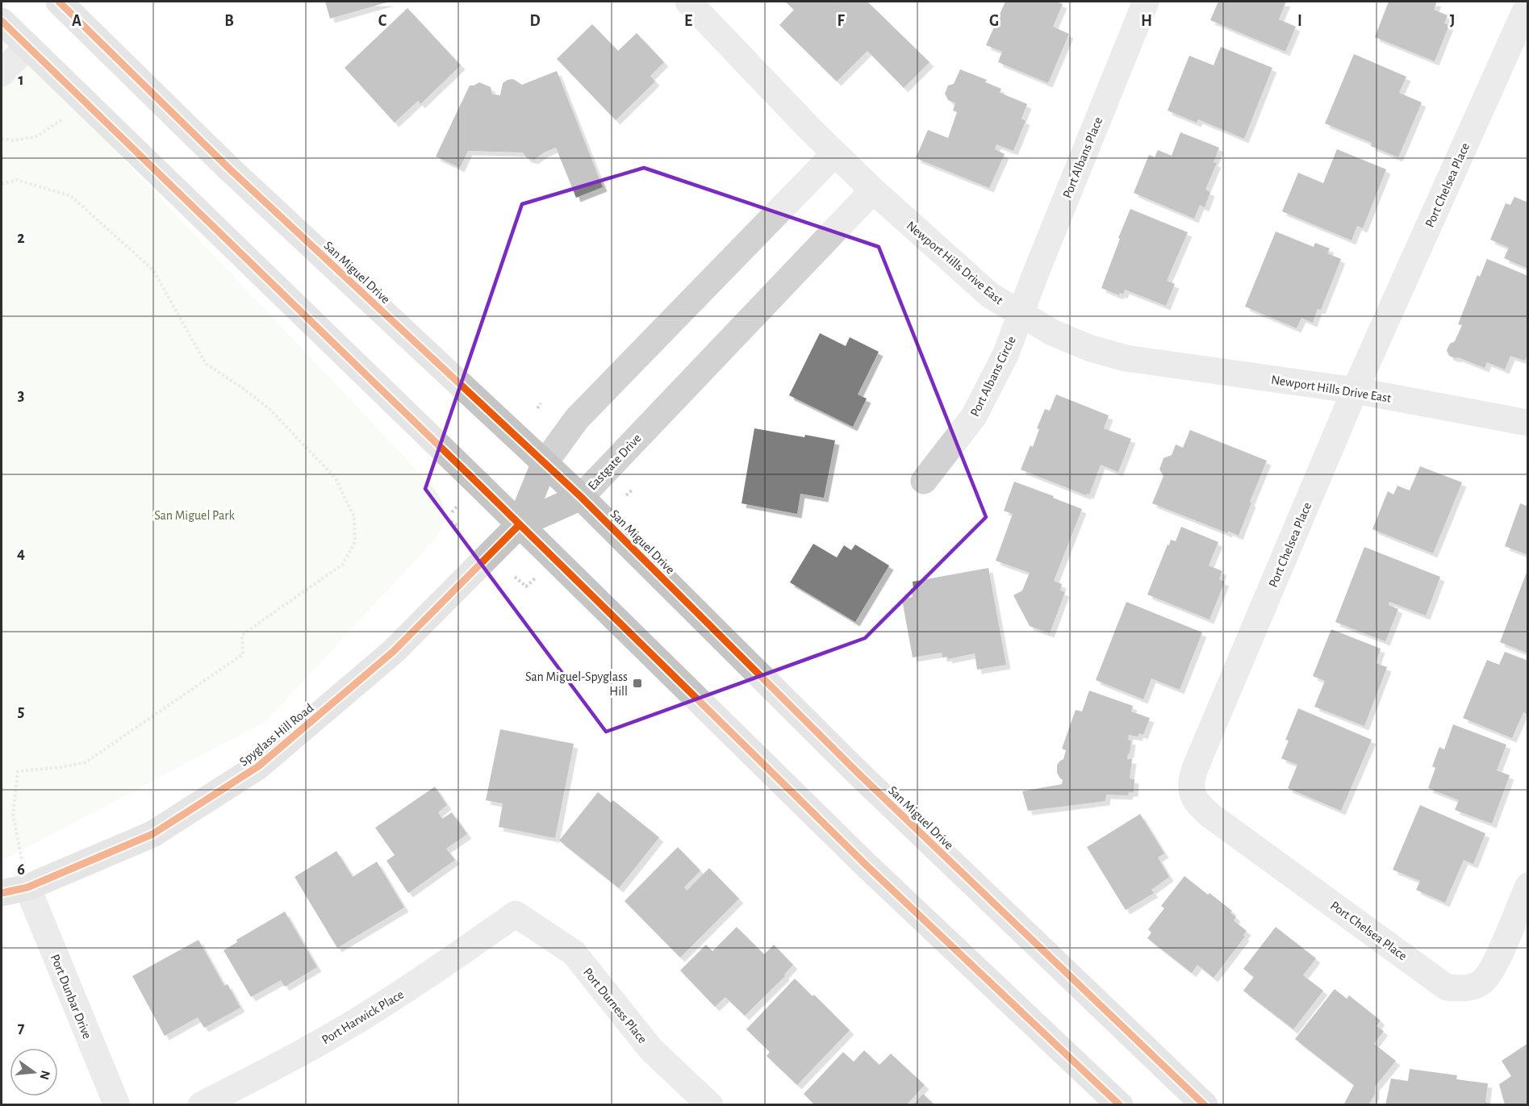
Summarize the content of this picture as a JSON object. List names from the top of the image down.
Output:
{
  "streets": {
    "main road": ["San Miguel Drive", "Eastgate Drive", "Spyglass Hill Road"],
    "street": [
      "Port Albans Place",
      "Port Chelsea Place",
      "Newport Hills Drive East",
      "Port Albans Circle",
      "Port Dunbar Drive",
      "Port Durness Place",
      "Port Harwick Place"
    ]
  },
  "crossings": [
    ["Port Albans Place", "Newport Hills Drive East"],
    ["Port Albans Place", "Port Albans Circle"],
    ["Port Chelsea Place", "Newport Hills Drive East"],
    ["Newport Hills Drive East", "Port Albans Circle"],
    ["Newport Hills Drive East", "Eastgate Drive"],
    ["San Miguel Drive", "Eastgate Drive"],
    ["Eastgate Drive", "Spyglass Hill Road"],
    ["Spyglass Hill Road", "Port Dunbar Drive"],
    ["Port Durness Place", "Port Harwick Place"]
  ],
  "parks": ["San Miguel Park"],
  "places": {
    "transit": ["San Miguel-Spyglass Hill"]
  },
  "north": "right",
  "grid": {
    "columns": [
      "A",
      "B",
      "C",
      "D",
      "E",
      "F",
      "G",
      "H",
      "I",
      "J"
    ],
    "rows": [
      "1",
      "2",
      "3",
      "4",
      "5",
      "6",
      "7"
    ]
  }
}
